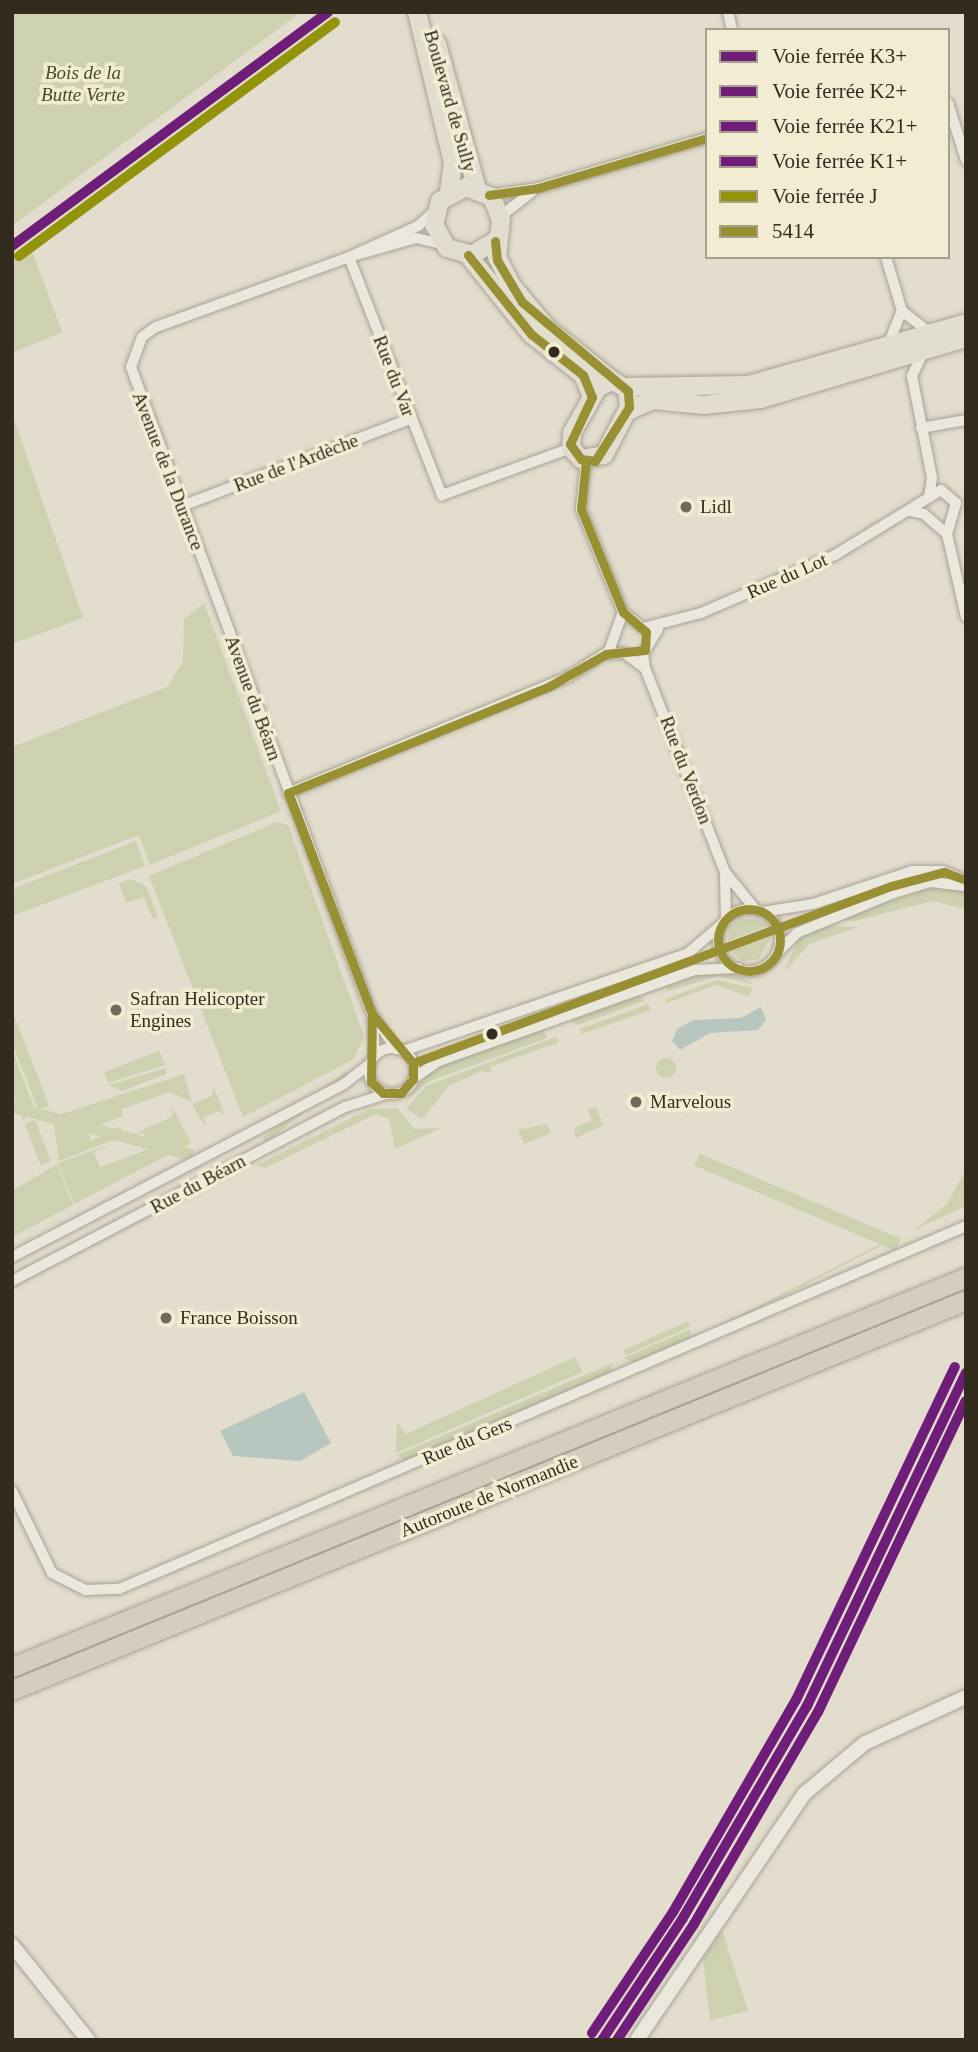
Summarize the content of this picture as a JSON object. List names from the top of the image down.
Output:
{
  "streets": {
    "highway": ["Autoroute de Normandie"],
    "main road": ["Boulevard de Sully"],
    "street": [
      "Rue du Var",
      "Rue de l'Ardèche",
      "Avenue de la Durance",
      "Rue du Lot",
      "Avenue du Béarn",
      "Rue du Verdon",
      "Rue du Béarn",
      "Rue du Gers"
    ]
  },
  "crossings": [
    ["Boulevard de Sully", "Avenue de la Durance"],
    ["Rue du Var", "Rue de l'Ardèche"],
    ["Rue du Var", "Avenue de la Durance"],
    ["Rue de l'Ardèche", "Avenue de la Durance"],
    ["Avenue de la Durance", "Avenue du Béarn"],
    ["Avenue du Béarn", "Rue du Béarn"]
  ],
  "parks": ["Bois de la Butte Verte"],
  "places": [
    "Lidl",
    "Safran Helicopter Engines",
    "Marvelous",
    "France Boisson"
  ],
  "lines": [
    "rail line K1+",
    "rail line J",
    "transit line 5414",
    "rail line K21+",
    "rail line K3+",
    "rail line K2+"
  ],
  "legend": [
    "Voie ferrée K3+",
    "Voie ferrée K2+",
    "Voie ferrée K21+",
    "Voie ferrée K1+",
    "Voie ferrée J",
    "5414"
  ]
}
